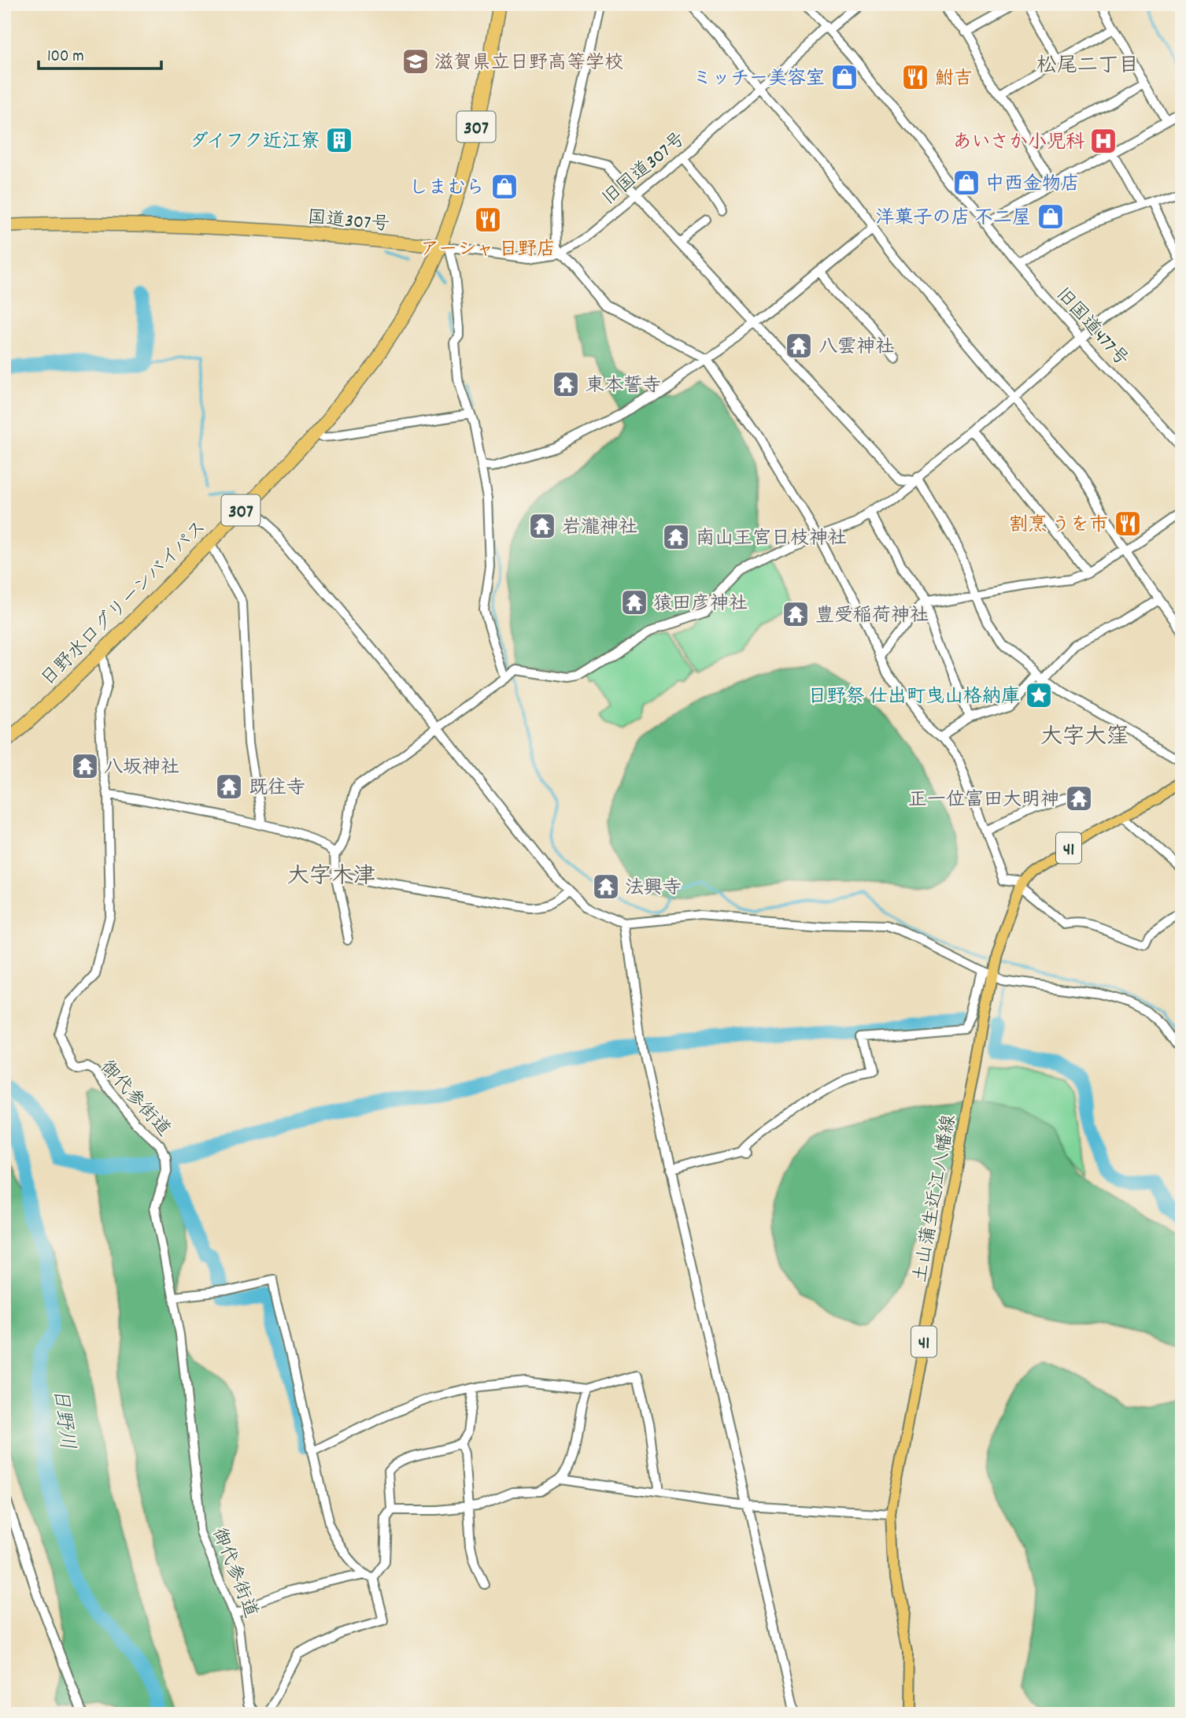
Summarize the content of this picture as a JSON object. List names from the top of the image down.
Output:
{
  "streets": {
    "highway": ["307", "国道307号", "日野水口グリーンバイパス"],
    "main road": ["41", "土山蒲生近江八幡線"],
    "street": ["旧国道307号", "旧国道477号", "御代参街道"]
  },
  "crossings": [
    ["307", "旧国道307号"],
    ["307", "国道307号"],
    ["307", "日野水口グリーンバイパス"],
    ["旧国道307号", "国道307号"],
    ["旧国道307号", "日野水口グリーンバイパス"],
    ["国道307号", "日野水口グリーンバイパス"],
    ["日野水口グリーンバイパス", "御代参街道"]
  ],
  "districts": ["松尾二丁目", "大字大窪", "大字木津"],
  "water": ["日野川"],
  "places": {
    "school or university": ["滋賀県立日野高等学校"],
    "shop": [
      "ミッチー美容室",
      "中西金物店",
      "しまむら",
      "洋菓子の店 不二屋"
    ],
    "restaurant": ["鮒吉", "アーシャ 日野店", "割烹 うを市"],
    "building": ["ダイフク近江寮"],
    "hospital": ["あいさか小児科"],
    "temple": [
      "八雲神社",
      "東本誓寺",
      "岩瀧神社",
      "南山王宮日枝神社",
      "猿田彦神社",
      "豊受稲荷神社",
      "八坂神社",
      "既往寺",
      "正一位富田大明神",
      "法興寺"
    ],
    "place": ["日野祭 仕出町曳山格納庫"]
  },
  "scale_bar": "100 m"
}
